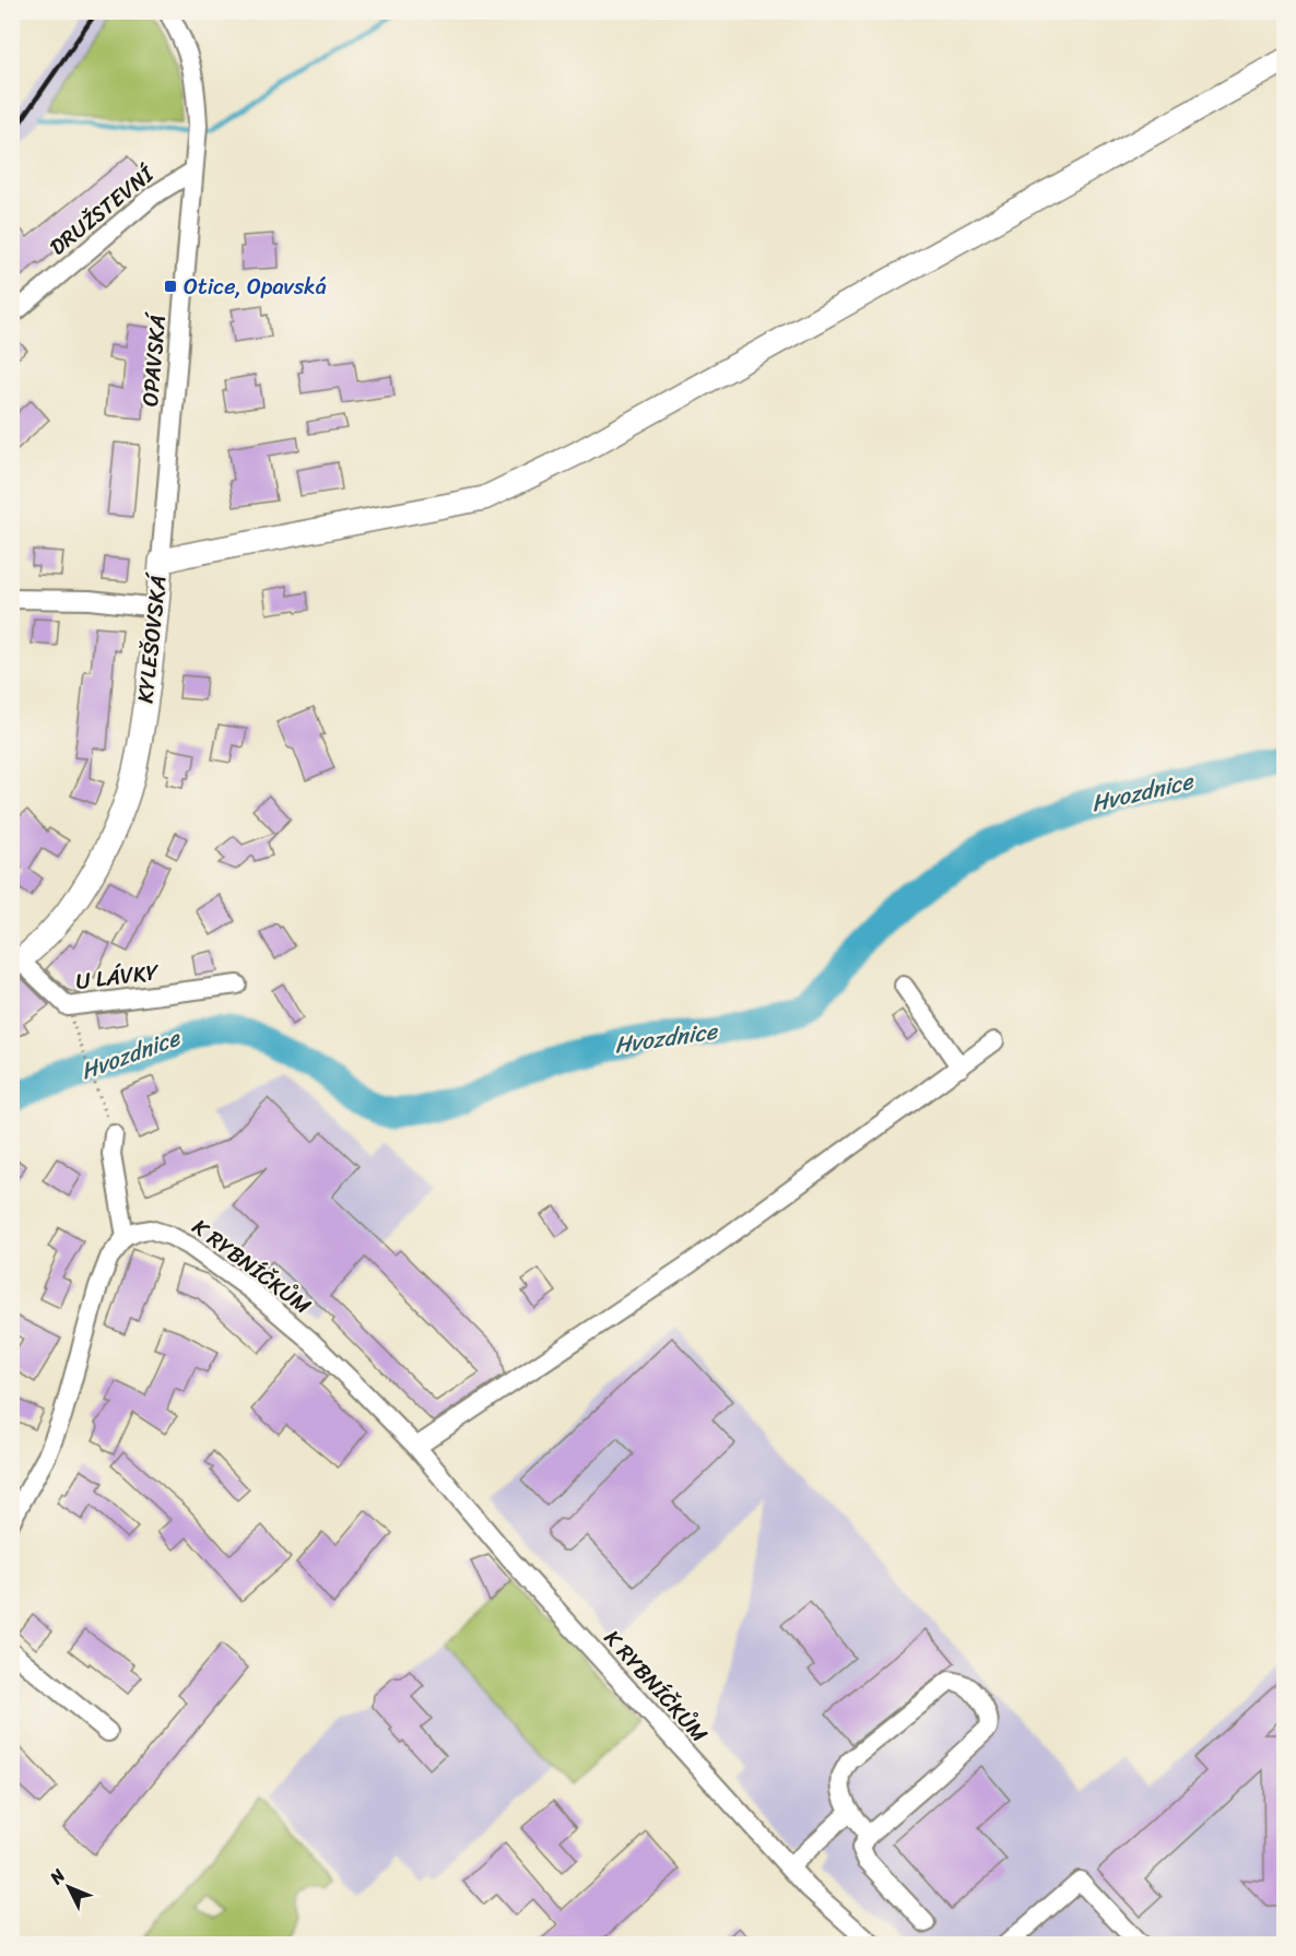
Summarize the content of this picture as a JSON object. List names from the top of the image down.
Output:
{
  "streets": {
    "main road": ["KYLEŠOVSKÁ"],
    "street": [
      "DRUŽSTEVNÍ",
      "OPAVSKÁ",
      "U LÁVKY",
      "K RYBNÍČKŮM"
    ]
  },
  "crossings": [
    ["DRUŽSTEVNÍ", "OPAVSKÁ"],
    ["OPAVSKÁ", "KYLEŠOVSKÁ"],
    ["KYLEŠOVSKÁ", "U LÁVKY"]
  ],
  "water": ["Hvozdnice"],
  "places": {
    "transit": ["Otice, Opavská"]
  },
  "north": "top left"
}
